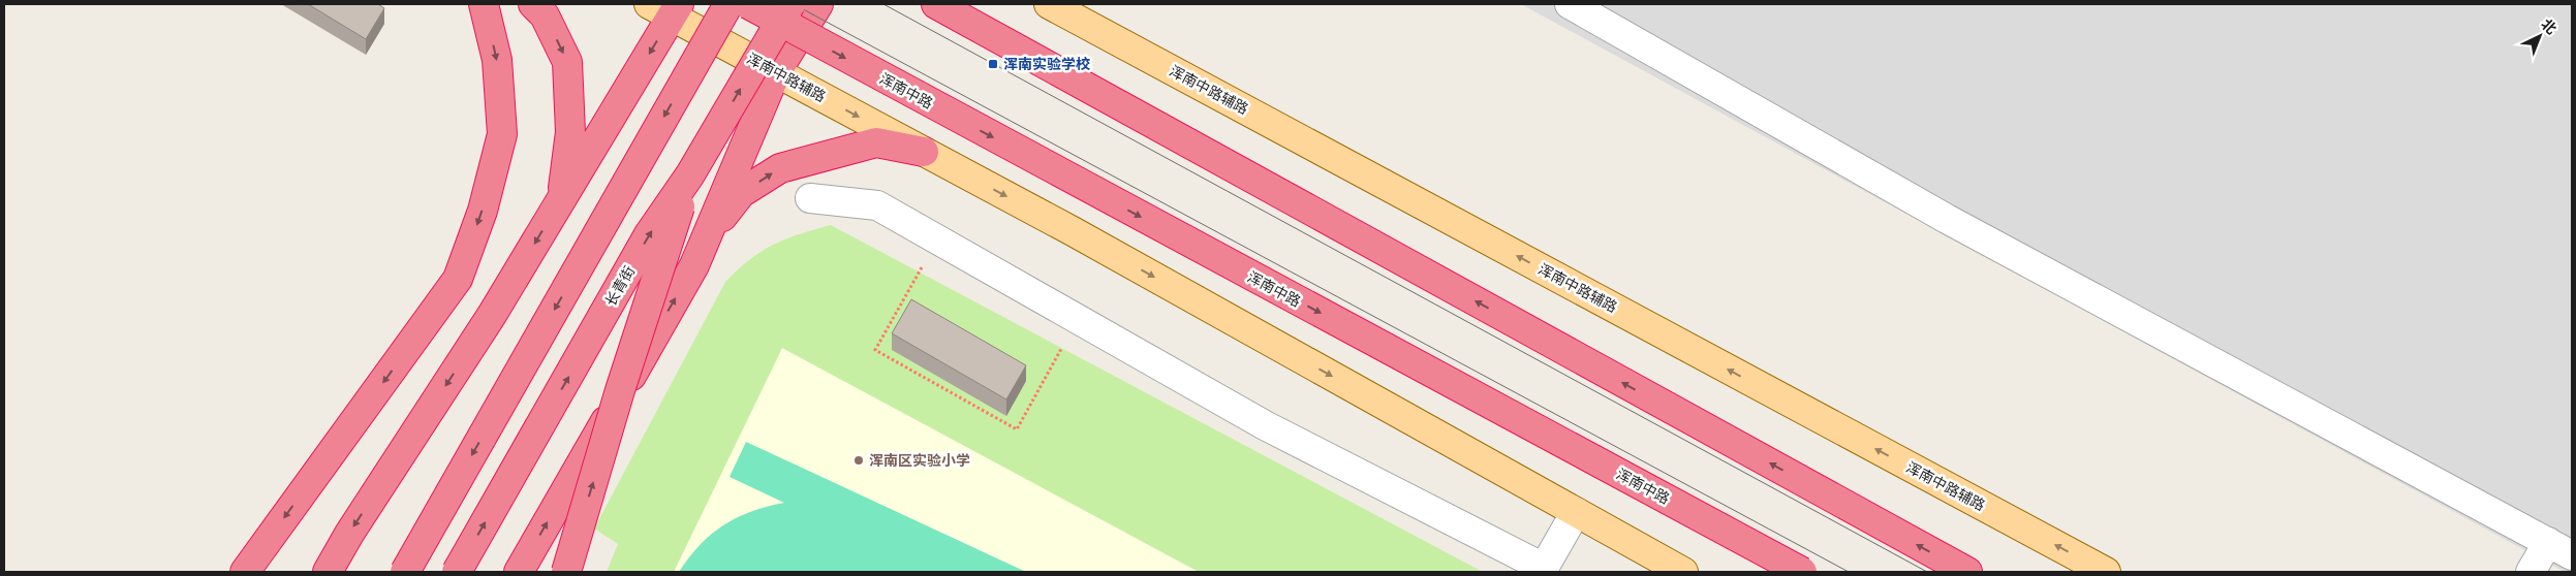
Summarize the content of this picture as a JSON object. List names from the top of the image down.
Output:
{
  "streets": {
    "highway": ["浑南中路", "长青街"],
    "main road": ["浑南中路辅路"]
  },
  "places": {
    "transit": ["浑南实验学校"],
    "other": ["浑南区实验小学"]
  },
  "north": "top right"
}
